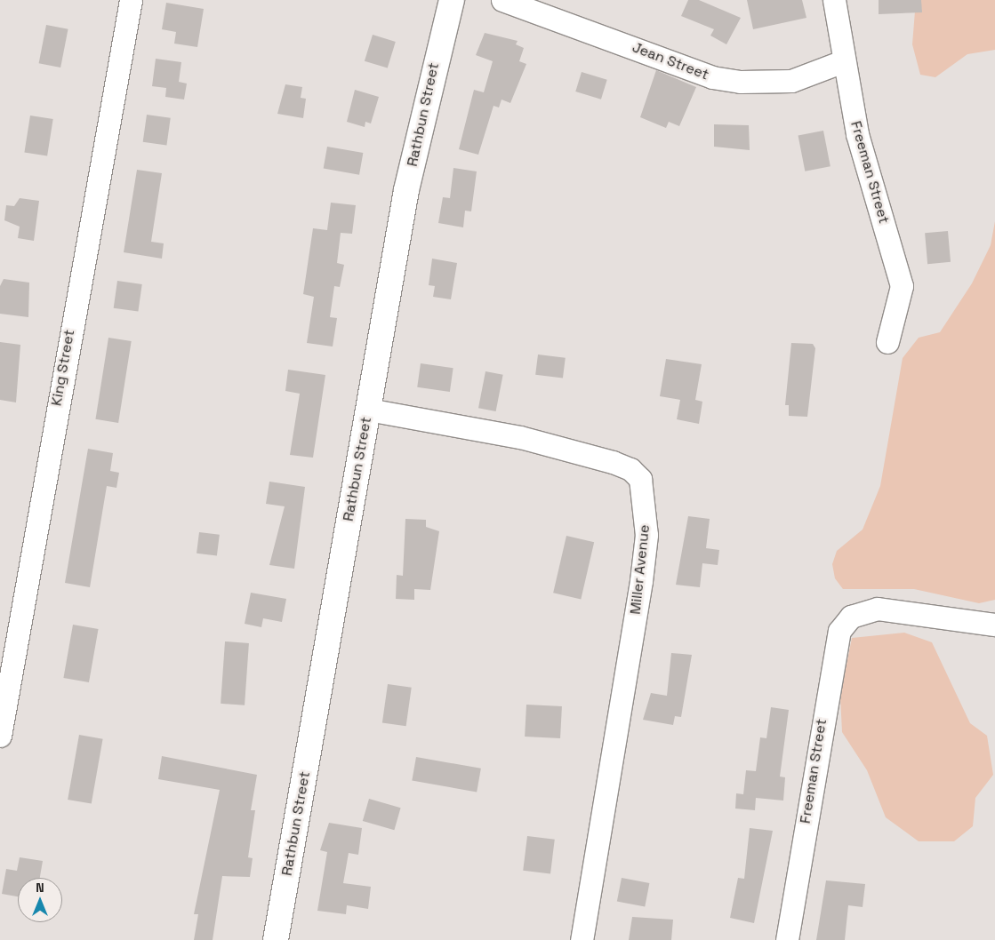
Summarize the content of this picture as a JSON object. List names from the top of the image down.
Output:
{
  "streets": {
    "street": [
      "Jean Street",
      "Rathbun Street",
      "Freeman Street",
      "King Street",
      "Miller Avenue"
    ]
  },
  "crossings": [
    ["Jean Street", "Freeman Street"],
    ["Rathbun Street", "Miller Avenue"]
  ],
  "north": "top"
}
